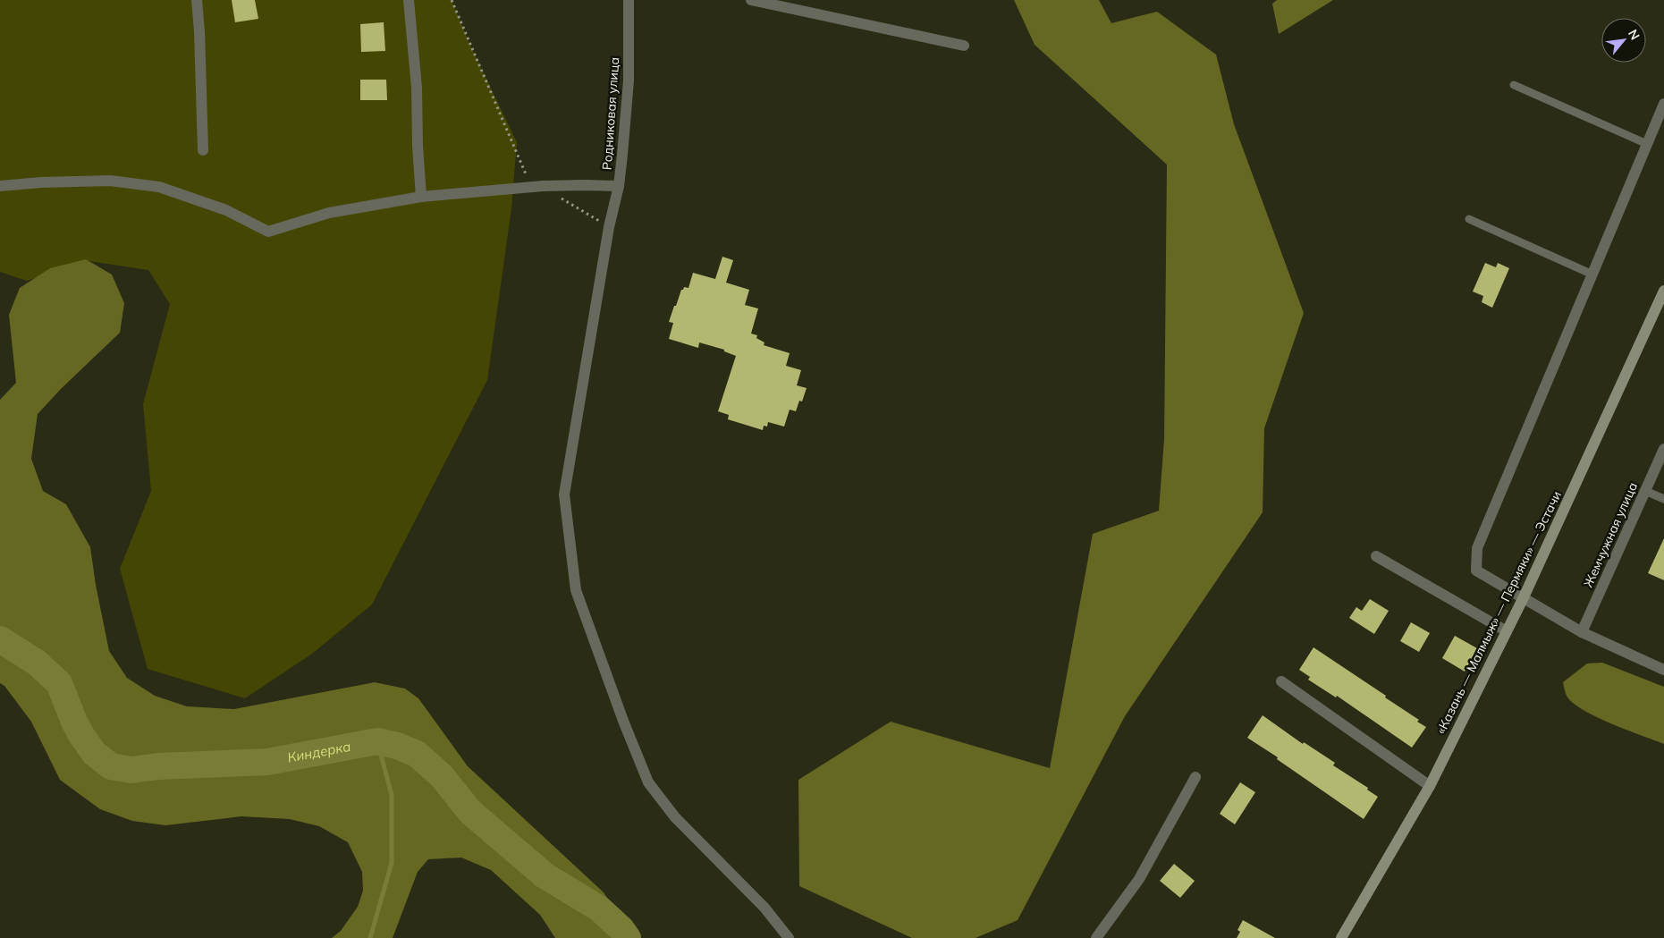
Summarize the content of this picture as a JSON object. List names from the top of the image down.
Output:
{
  "streets": {
    "street": ["Родниковая улица", "Жемчужная улица", "«Казань — Малмыж» — Пермяки» — Эстачи"]
  },
  "water": ["Киндерка"],
  "north": "top right"
}
